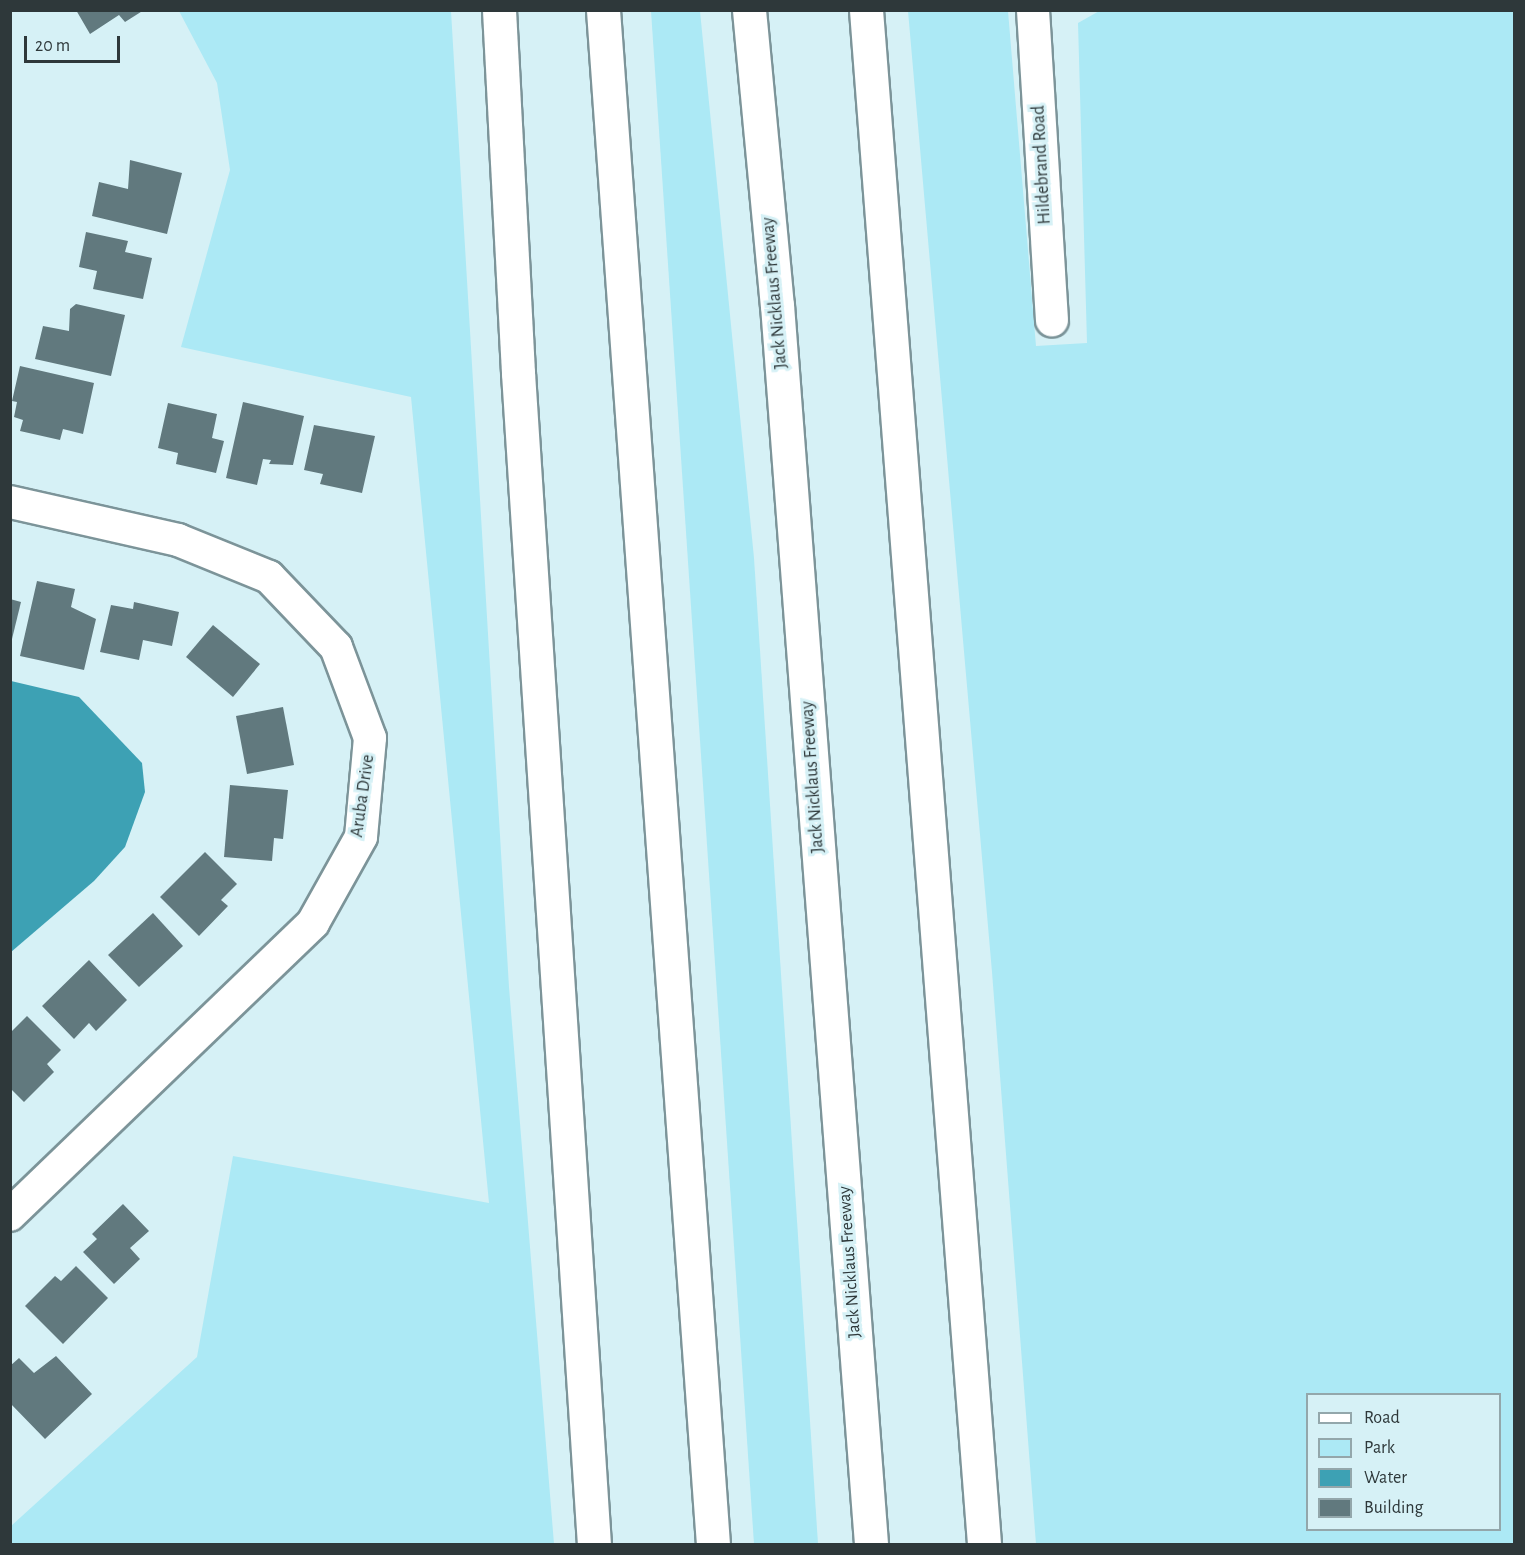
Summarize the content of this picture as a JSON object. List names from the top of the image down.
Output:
{
  "streets": {
    "highway": ["Jack Nicklaus Freeway"],
    "street": ["Hildebrand Road", "Aruba Drive"]
  },
  "legend": [
    "Road",
    "Park",
    "Water",
    "Building"
  ],
  "scale_bar": "20 m"
}
